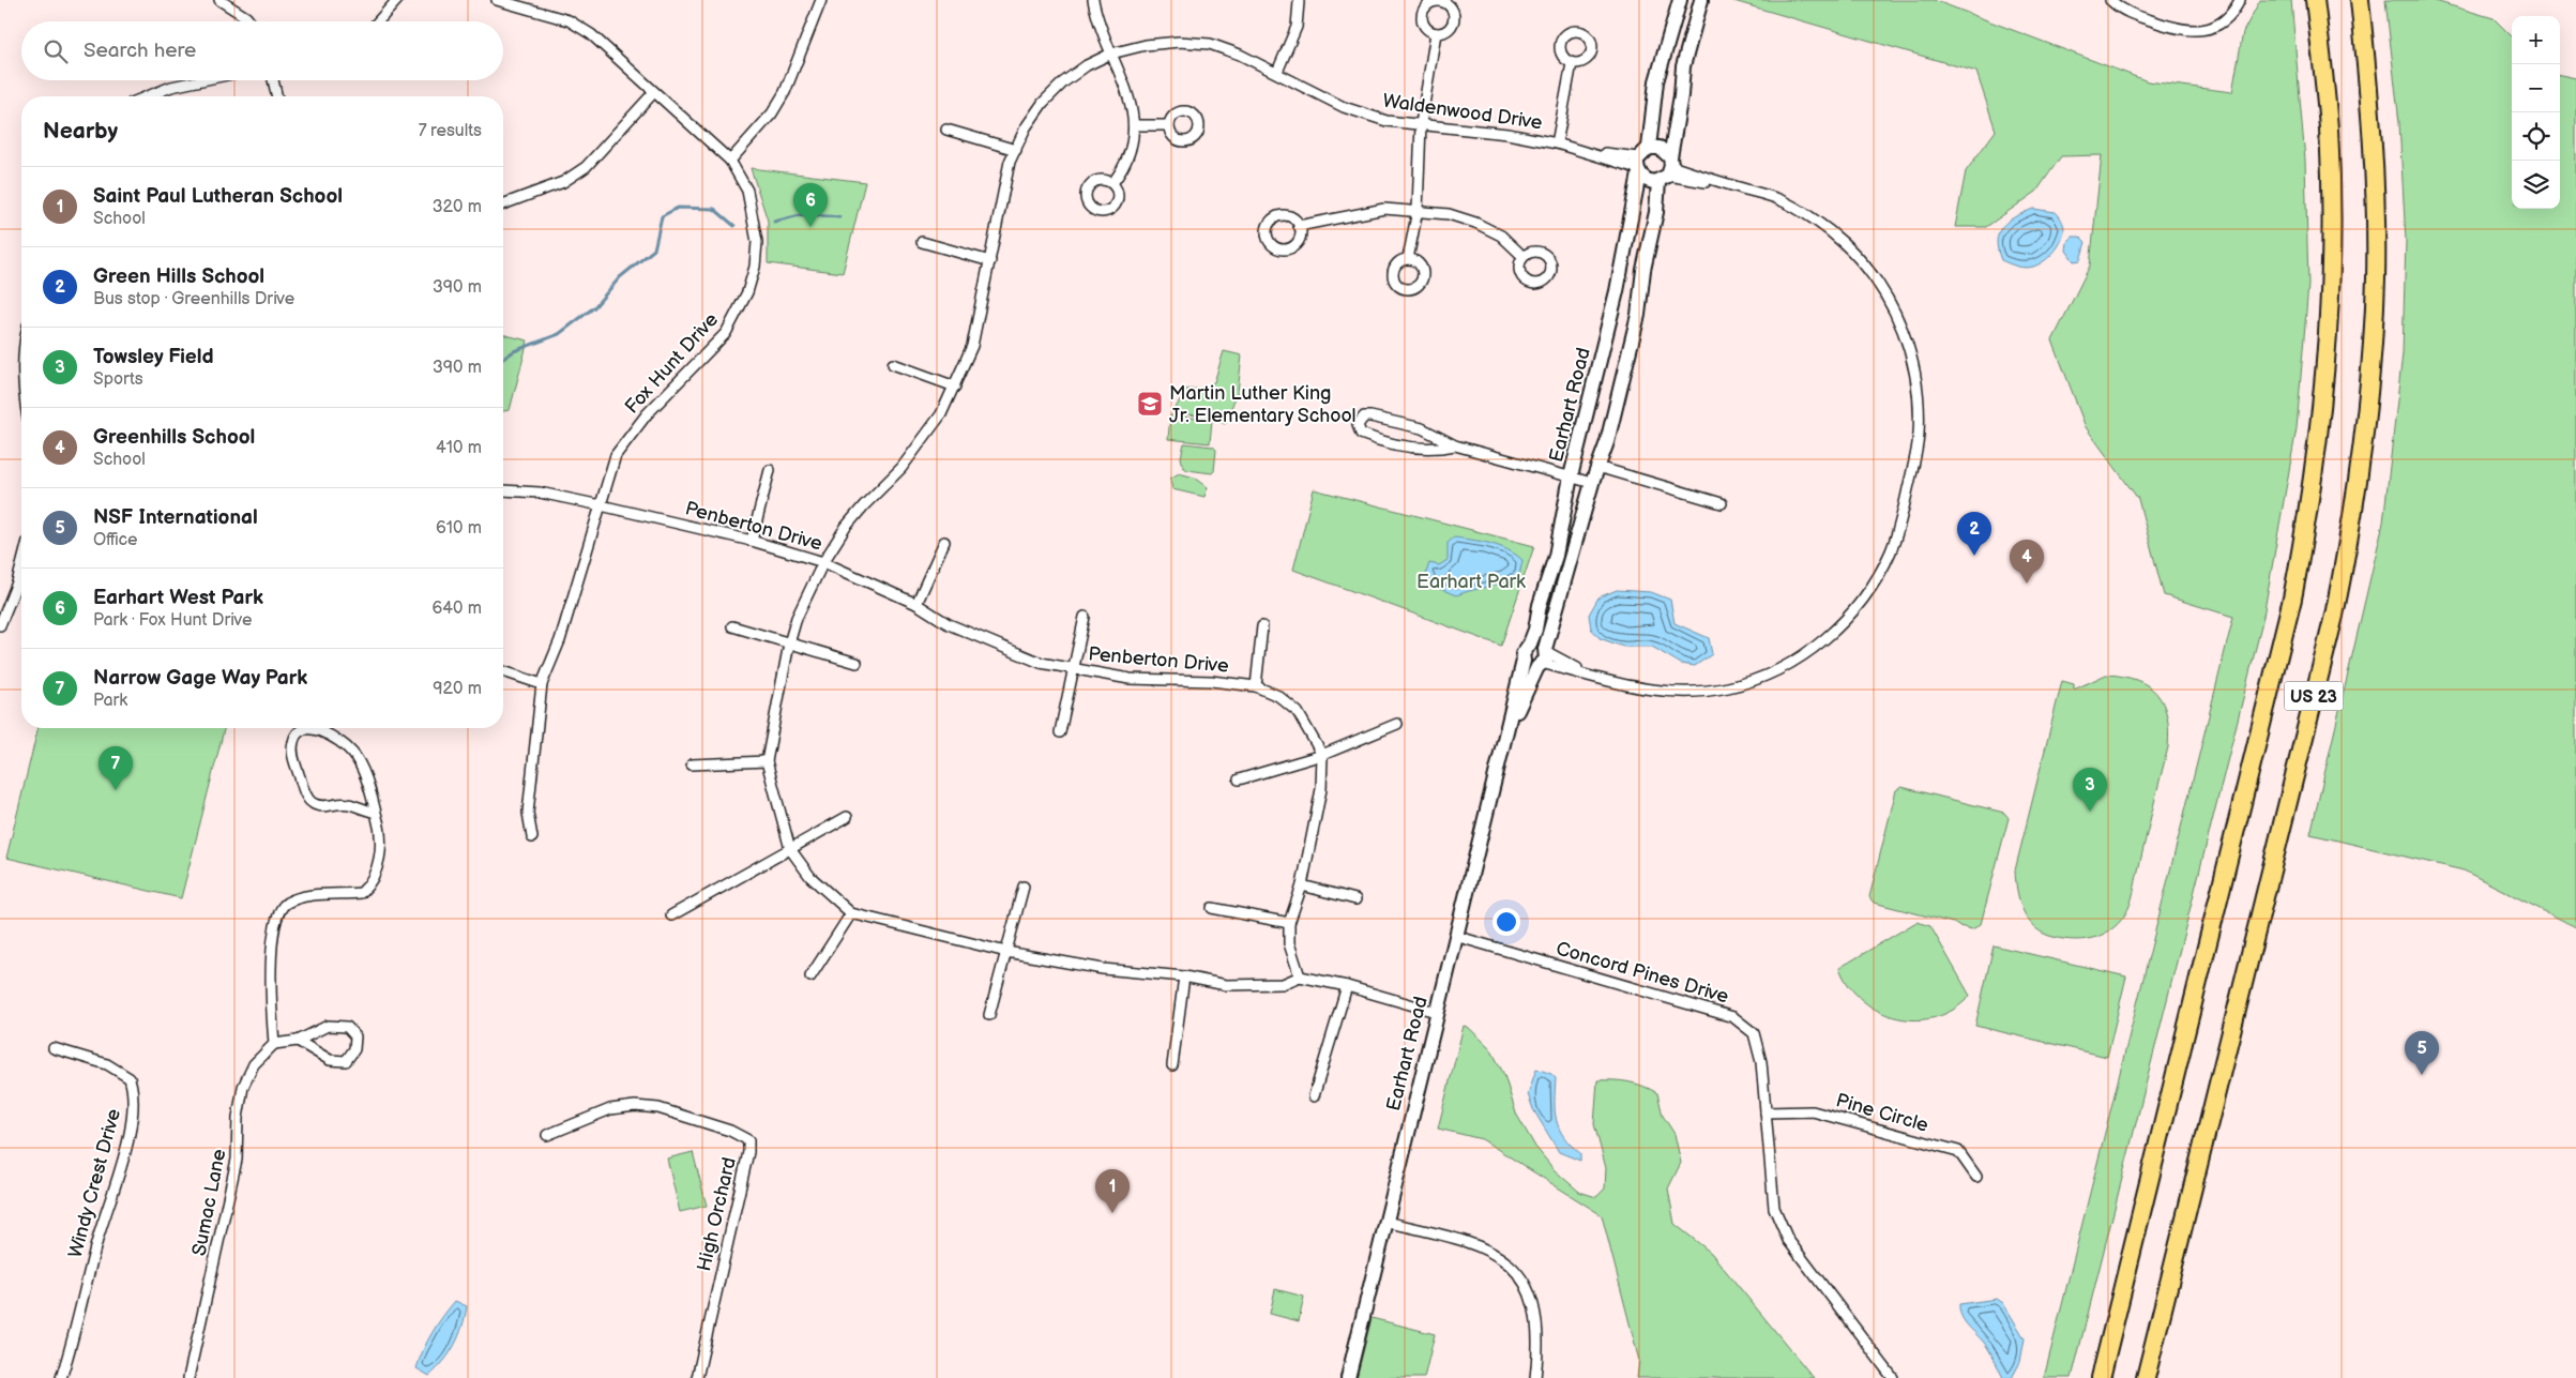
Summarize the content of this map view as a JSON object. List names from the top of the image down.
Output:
{
  "streets": {
    "highway": ["US 23"],
    "street": [
      "Waldenwood Drive",
      "Fox Hunt Drive",
      "Earhart Road",
      "Penberton Drive",
      "Concord Pines Drive",
      "Pine Circle",
      "Windy Crest Drive",
      "Sumac Lane",
      "High Orchard"
    ]
  },
  "crossings": [
    ["Waldenwood Drive", "Earhart Road"],
    ["Waldenwood Drive", "Penberton Drive"],
    ["Fox Hunt Drive", "Penberton Drive"],
    ["Earhart Road", "Concord Pines Drive"],
    ["Concord Pines Drive", "Pine Circle"]
  ],
  "parks": ["Earhart Park"],
  "places": {
    "school or university": ["Martin Luther King Jr. Elementary School"]
  },
  "page": {
    "map_buttons": ["+", "−"],
    "search": "Search here",
    "heading": ["Nearby", "7 results"],
    "list": [
      {
        "mark": "1",
        "name": "Saint Paul Lutheran School",
        "note": "School",
        "value": "320 m"
      },
      {
        "mark": "2",
        "name": "Green Hills School",
        "note": "Bus stop · Greenhills Drive",
        "value": "390 m"
      },
      {
        "mark": "3",
        "name": "Towsley Field",
        "note": "Sports",
        "value": "390 m"
      },
      {
        "mark": "4",
        "name": "Greenhills School",
        "note": "School",
        "value": "410 m"
      },
      {
        "mark": "5",
        "name": "NSF International",
        "note": "Office",
        "value": "610 m"
      },
      {
        "mark": "6",
        "name": "Earhart West Park",
        "note": "Park · Fox Hunt Drive",
        "value": "640 m"
      },
      {
        "mark": "7",
        "name": "Narrow Gage Way Park",
        "note": "Park",
        "value": "920 m"
      }
    ],
    "pins": [
      "6",
      "2",
      "4",
      "7",
      "3",
      "5",
      "1"
    ]
  }
}
